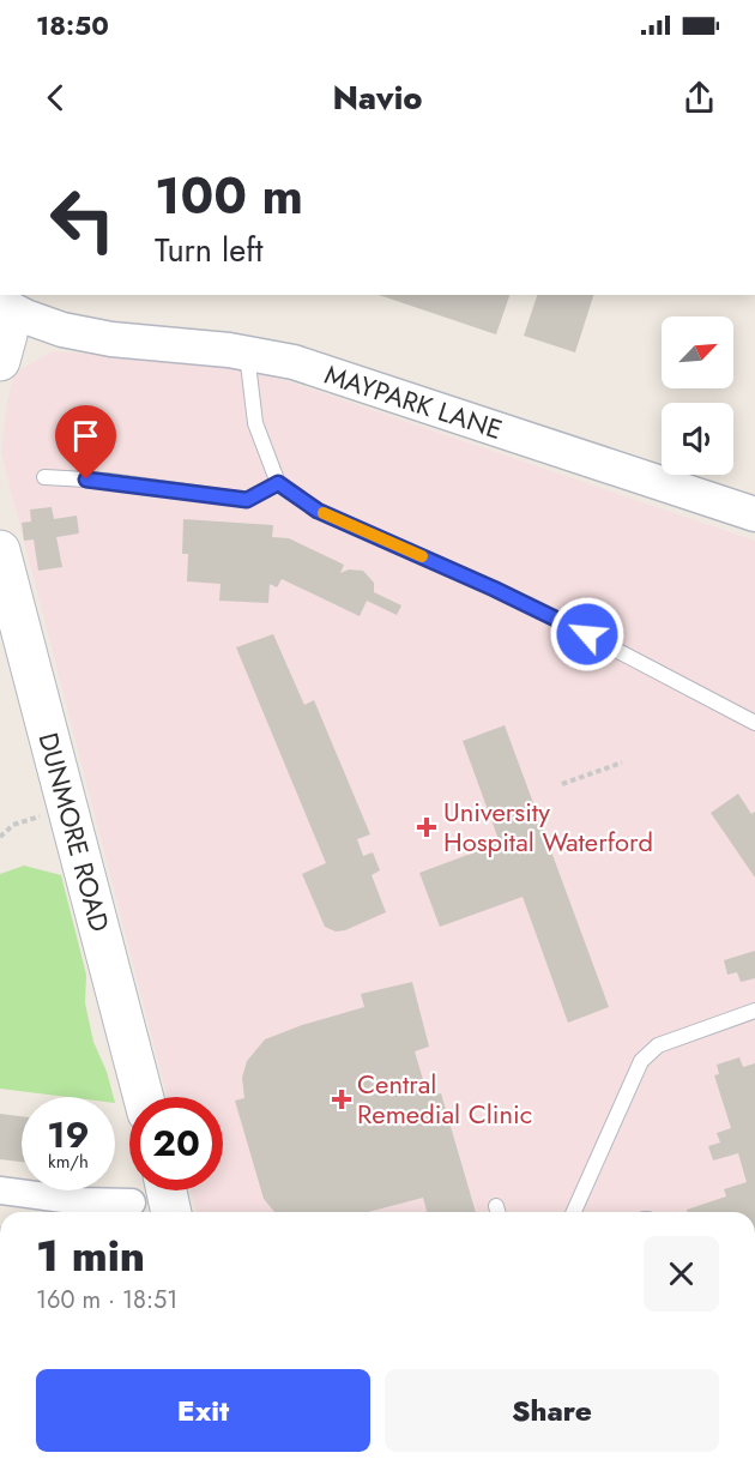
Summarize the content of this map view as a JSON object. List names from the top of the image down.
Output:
{
  "streets": {
    "main road": ["DUNMORE ROAD"],
    "street": ["MAYPARK LANE"]
  },
  "places": {
    "health": ["University Hospital Waterford", "Central Remedial Clinic"]
  },
  "north": "top right",
  "page": {
    "status": "18:50",
    "header": "Navio",
    "turn": ["100 m", "Turn left"],
    "speed": "19 km/h",
    "limit": "20",
    "heading": ["1 min", "160 m · 18:51"],
    "buttons": ["Exit", "Share"]
  }
}
